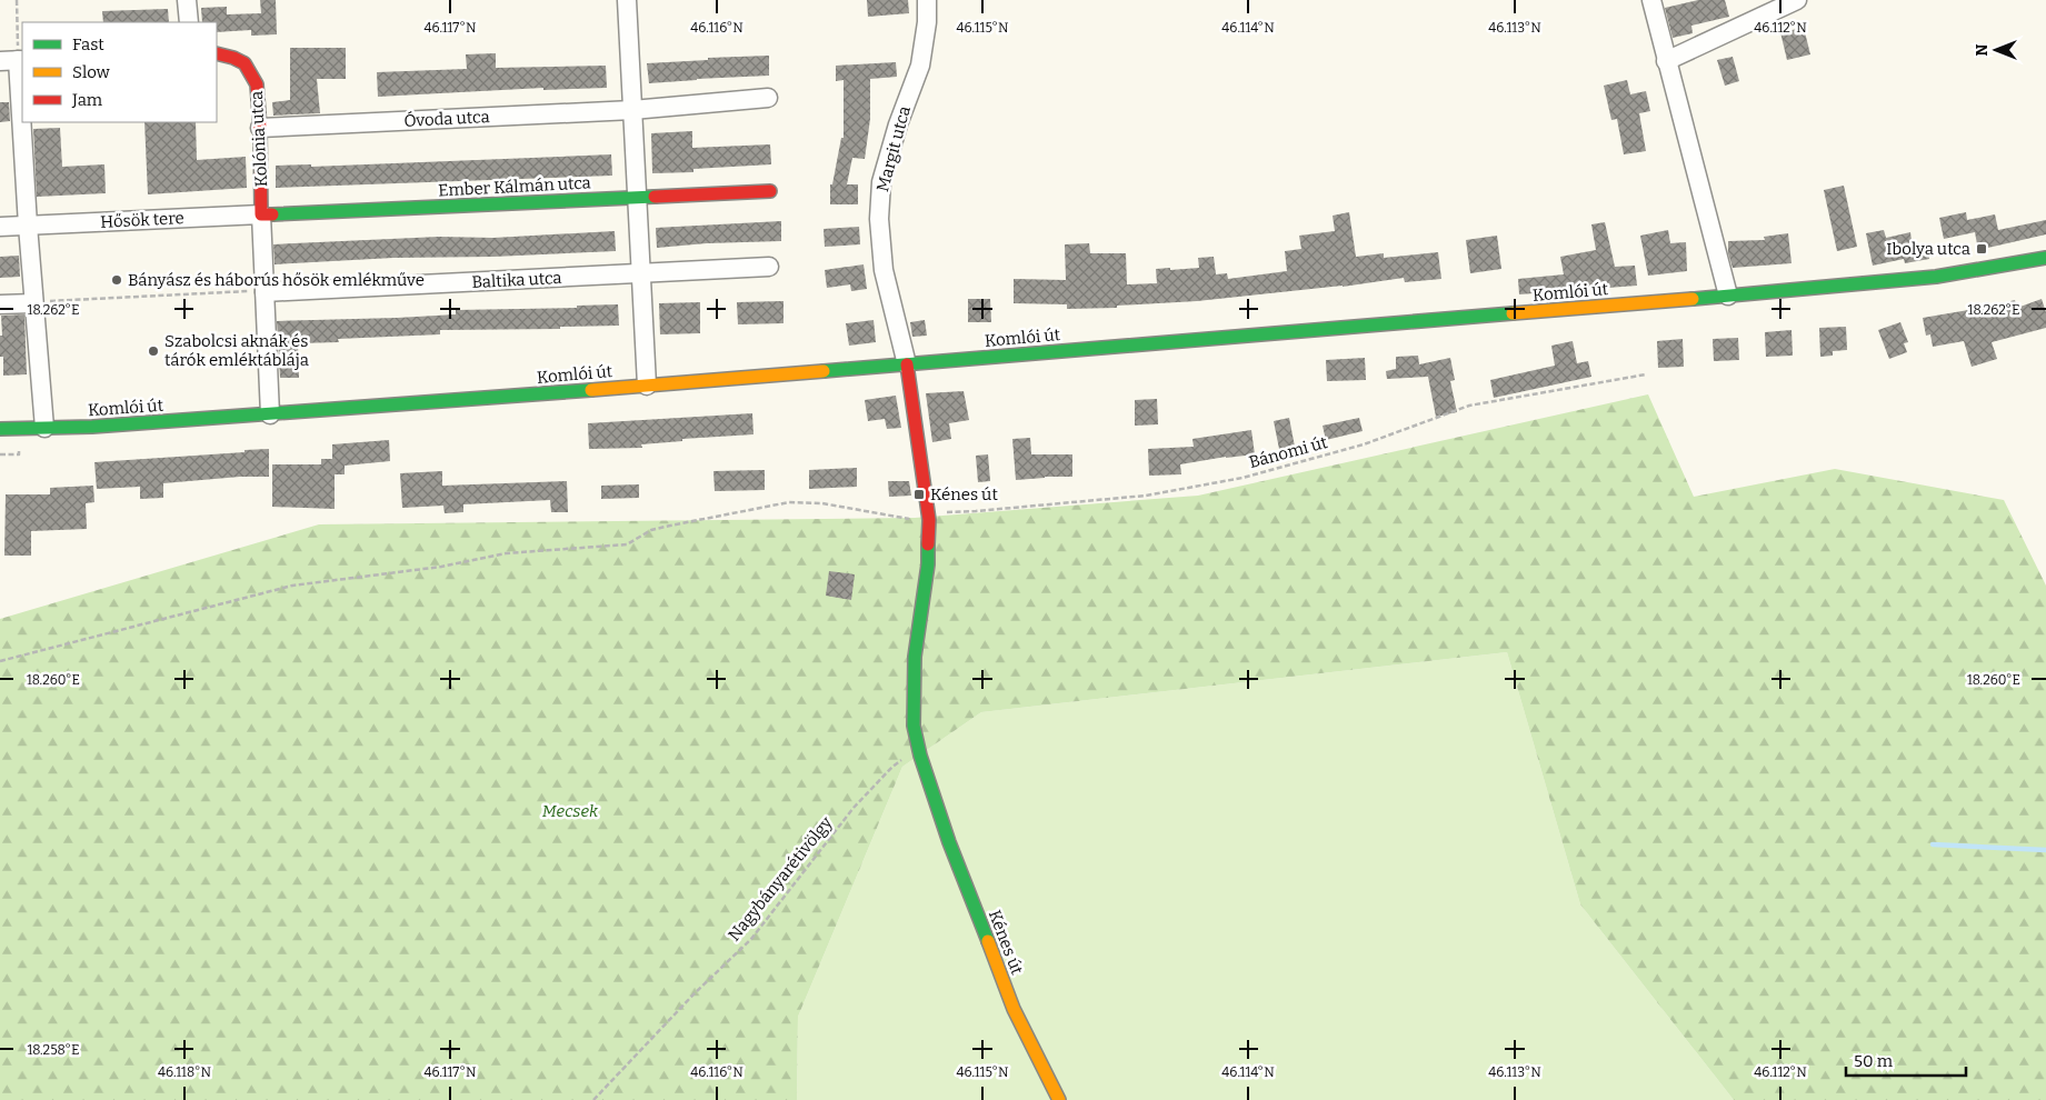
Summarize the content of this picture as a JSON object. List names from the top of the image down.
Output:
{
  "streets": {
    "main road": [
      "Kolónia utca",
      "Ember Kálmán utca",
      "Komlói út",
      "Kénes út"
    ],
    "street": [
      "Óvoda utca",
      "Margit utca",
      "Hősök tere",
      "Baltika utca"
    ],
    "path": ["Bánomi út", "Nagybányarétivölgy"]
  },
  "crossings": [
    ["Óvoda utca", "Kolónia utca"],
    ["Kolónia utca", "Ember Kálmán utca"],
    ["Kolónia utca", "Hősök tere"],
    ["Margit utca", "Komlói út"],
    ["Margit utca", "Kénes út"],
    ["Ember Kálmán utca", "Hősök tere"],
    ["Komlói út", "Kénes út"],
    ["Bánomi út", "Kénes út"],
    ["Nagybányarétivölgy", "Kénes út"]
  ],
  "parks": ["Mecsek"],
  "places": {
    "transit": ["Ibolya utca", "Kénes út"],
    "other": ["Bányász és háborús hősök emlékműve", "Szabolcsi aknák és tárók emléktáblája"]
  },
  "legend": ["Fast", "Slow", "Jam"],
  "scale_bar": "50 m",
  "north": "left",
  "coordinates": [
    "46.117°N",
    "46.116°N",
    "46.115°N",
    "46.114°N",
    "46.113°N",
    "46.112°N",
    "18.262°E",
    "18.260°E",
    "18.258°E",
    "46.118°N"
  ]
}
